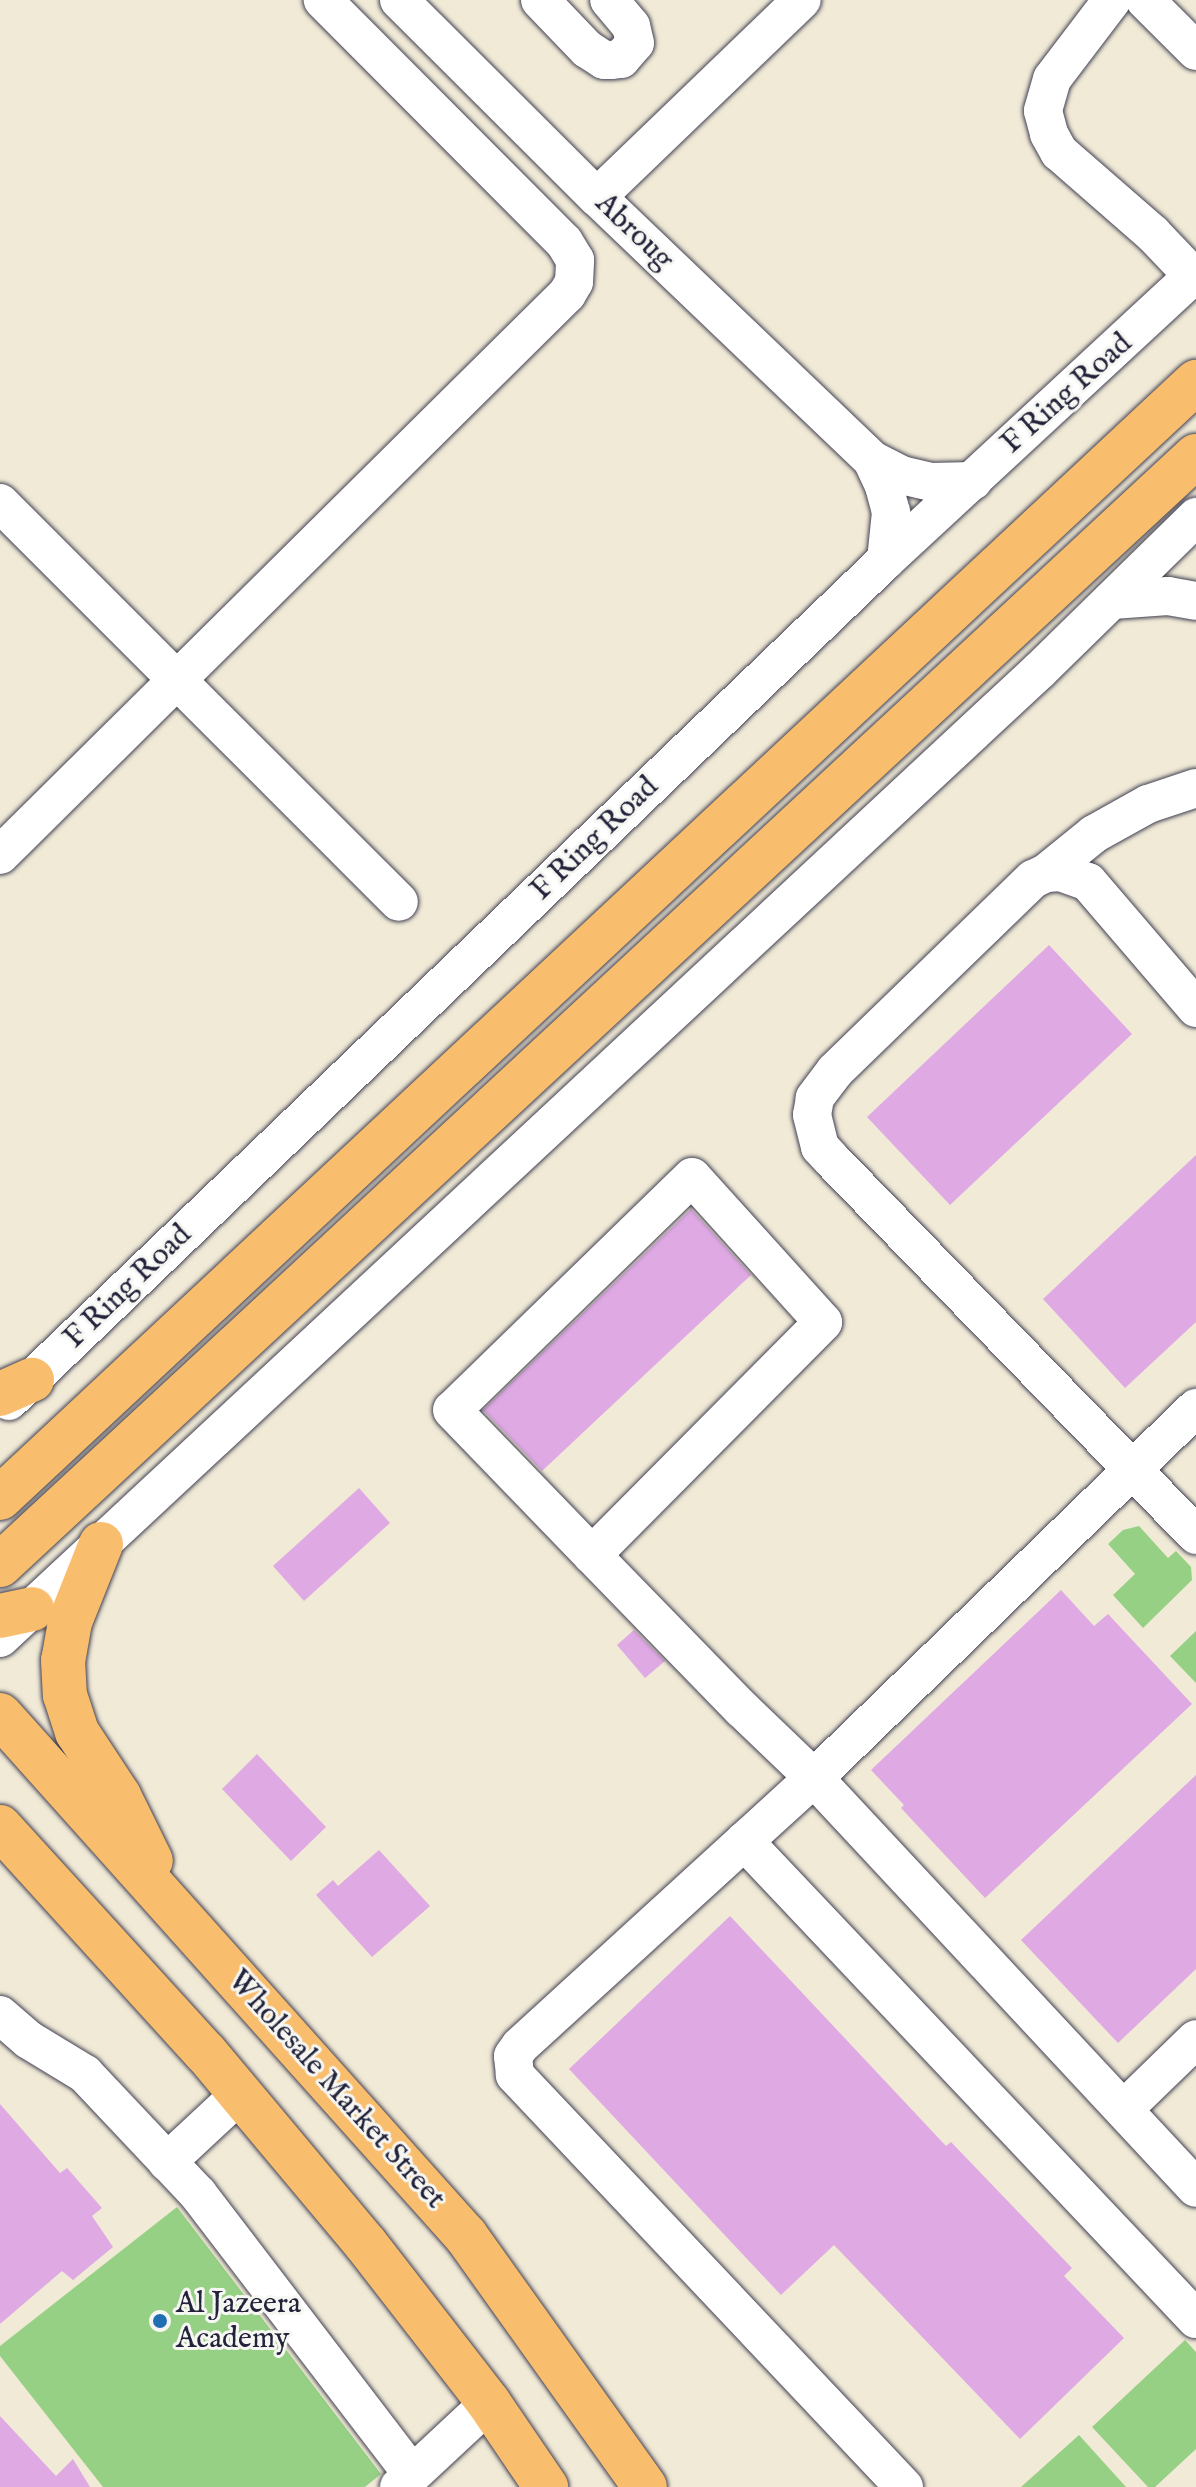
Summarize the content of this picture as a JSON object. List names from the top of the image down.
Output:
{
  "streets": {
    "main road": ["Wholesale Market Street"],
    "street": ["Abroug", "F Ring Road"]
  },
  "crossings": [
    ["Abroug", "F Ring Road"]
  ],
  "places": ["Al Jazeera Academy"]
}
